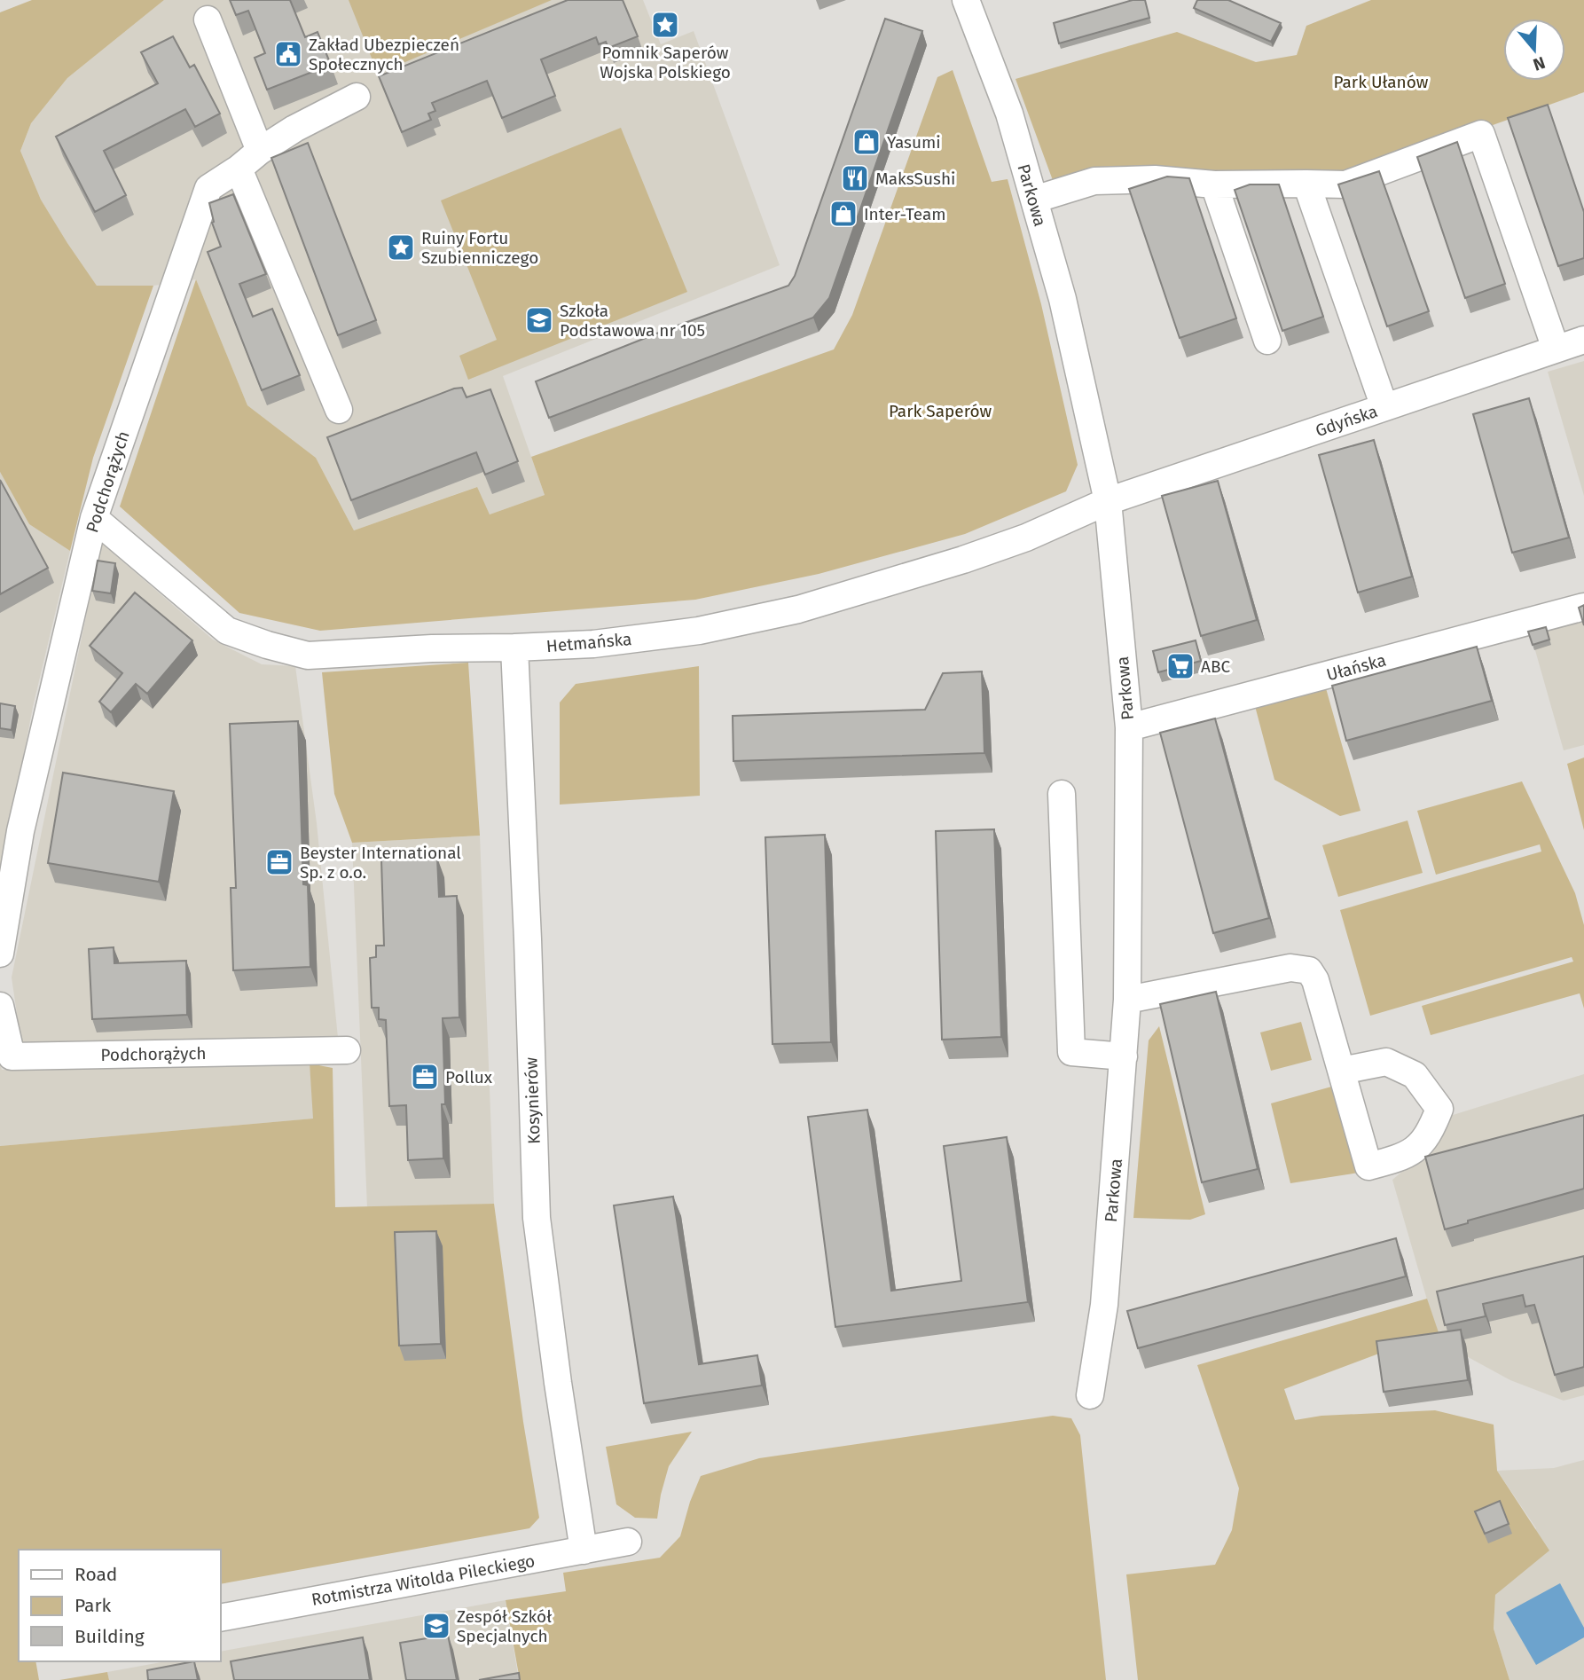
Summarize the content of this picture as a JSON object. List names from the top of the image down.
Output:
{
  "streets": {
    "street": [
      "Parkowa",
      "Gdyńska",
      "Podchorążych",
      "Hetmańska",
      "Ułańska",
      "Kosynierów",
      "Rotmistrza Witolda Pileckiego"
    ]
  },
  "crossings": [
    ["Parkowa", "Gdyńska"],
    ["Parkowa", "Hetmańska"],
    ["Parkowa", "Ułańska"],
    ["Gdyńska", "Hetmańska"],
    ["Podchorążych", "Hetmańska"],
    ["Hetmańska", "Kosynierów"],
    ["Kosynierów", "Rotmistrza Witolda Pileckiego"]
  ],
  "parks": ["Park Ułanów", "Park Saperów"],
  "places": {
    "place": ["Pomnik Saperów Wojska Polskiego", "Ruiny Fortu Szubienniczego"],
    "public building": ["Zakład Ubezpieczeń Społecznych"],
    "shop": ["Yasumi", "Inter-Team"],
    "restaurant": ["MaksSushi"],
    "school or university": ["Szkoła Podstawowa nr 105", "Zespół Szkół Specjalnych"],
    "supermarket": ["ABC"],
    "office": ["Beyster International Sp. z o.o.", "Pollux"]
  },
  "legend": ["Road", "Park", "Building"],
  "north": "bottom"
}
